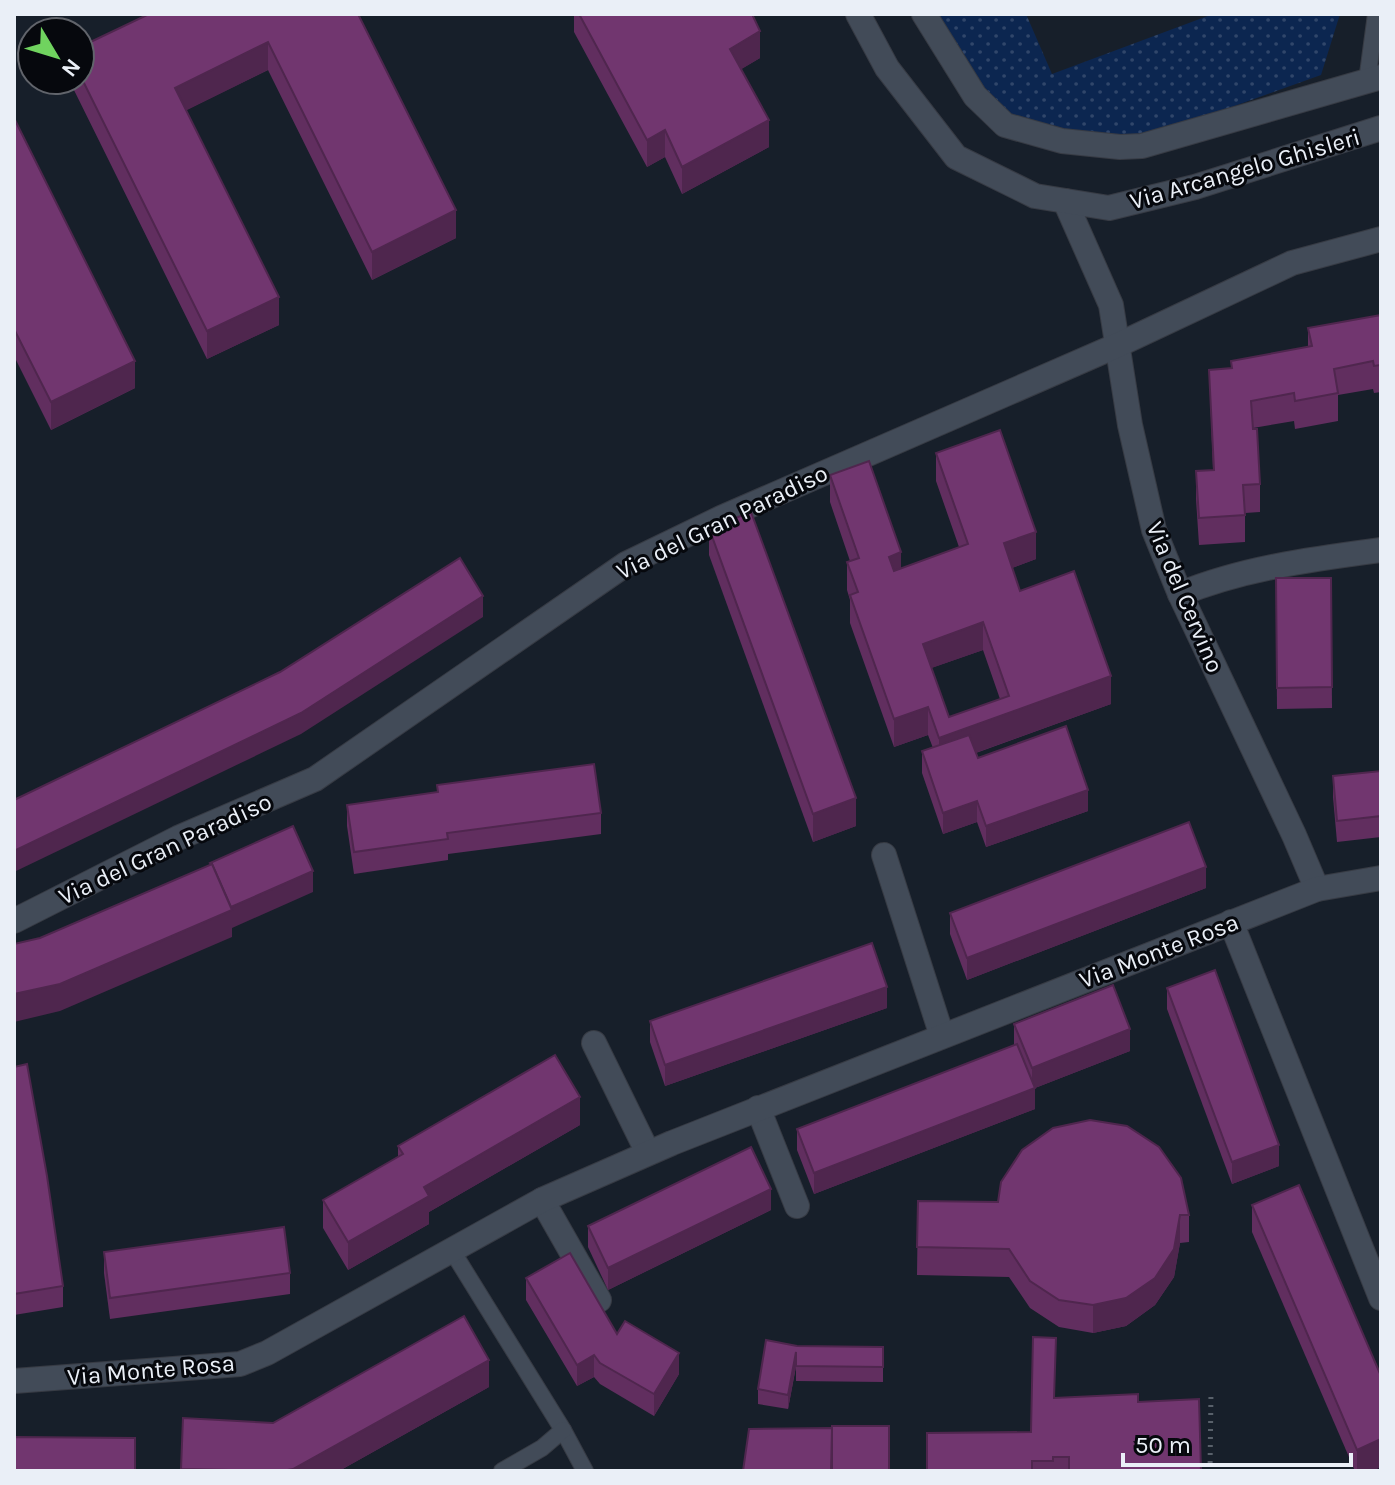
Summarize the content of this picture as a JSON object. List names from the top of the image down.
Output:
{
  "streets": {
    "street": [
      "Via Arcangelo Ghisleri",
      "Via del Gran Paradiso",
      "Via del Cervino",
      "Via Monte Rosa"
    ]
  },
  "crossings": [
    ["Via Arcangelo Ghisleri", "Via del Cervino"],
    ["Via del Gran Paradiso", "Via del Cervino"],
    ["Via del Cervino", "Via Monte Rosa"]
  ],
  "scale_bar": "50 m",
  "north": "bottom right"
}
